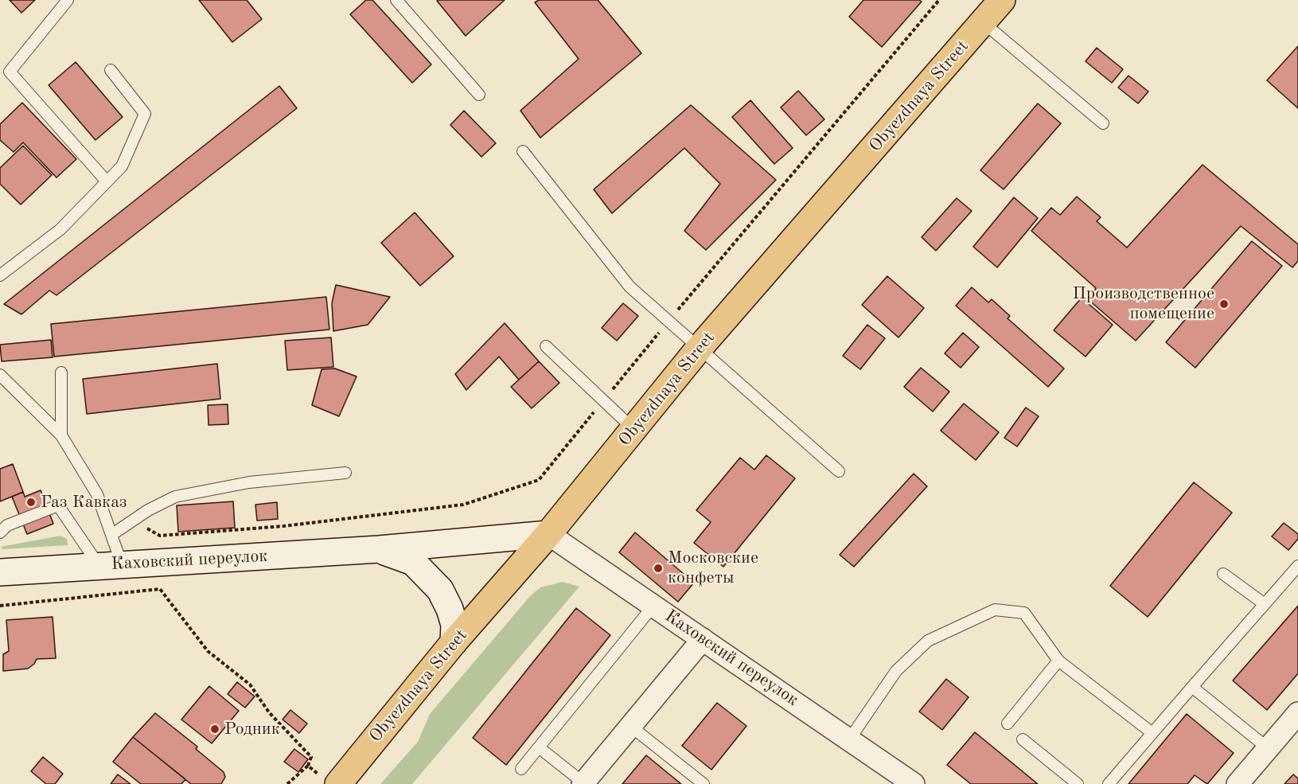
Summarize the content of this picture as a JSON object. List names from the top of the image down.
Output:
{
  "streets": {
    "main road": ["Obyezdnaya Street", "Каховский переулок"]
  },
  "crossings": [
    ["Obyezdnaya Street", "Каховский переулок"]
  ],
  "places": [
    "Производственное помещение",
    "Газ Кавказ",
    "Московские конфеты",
    "Родник"
  ]
}
